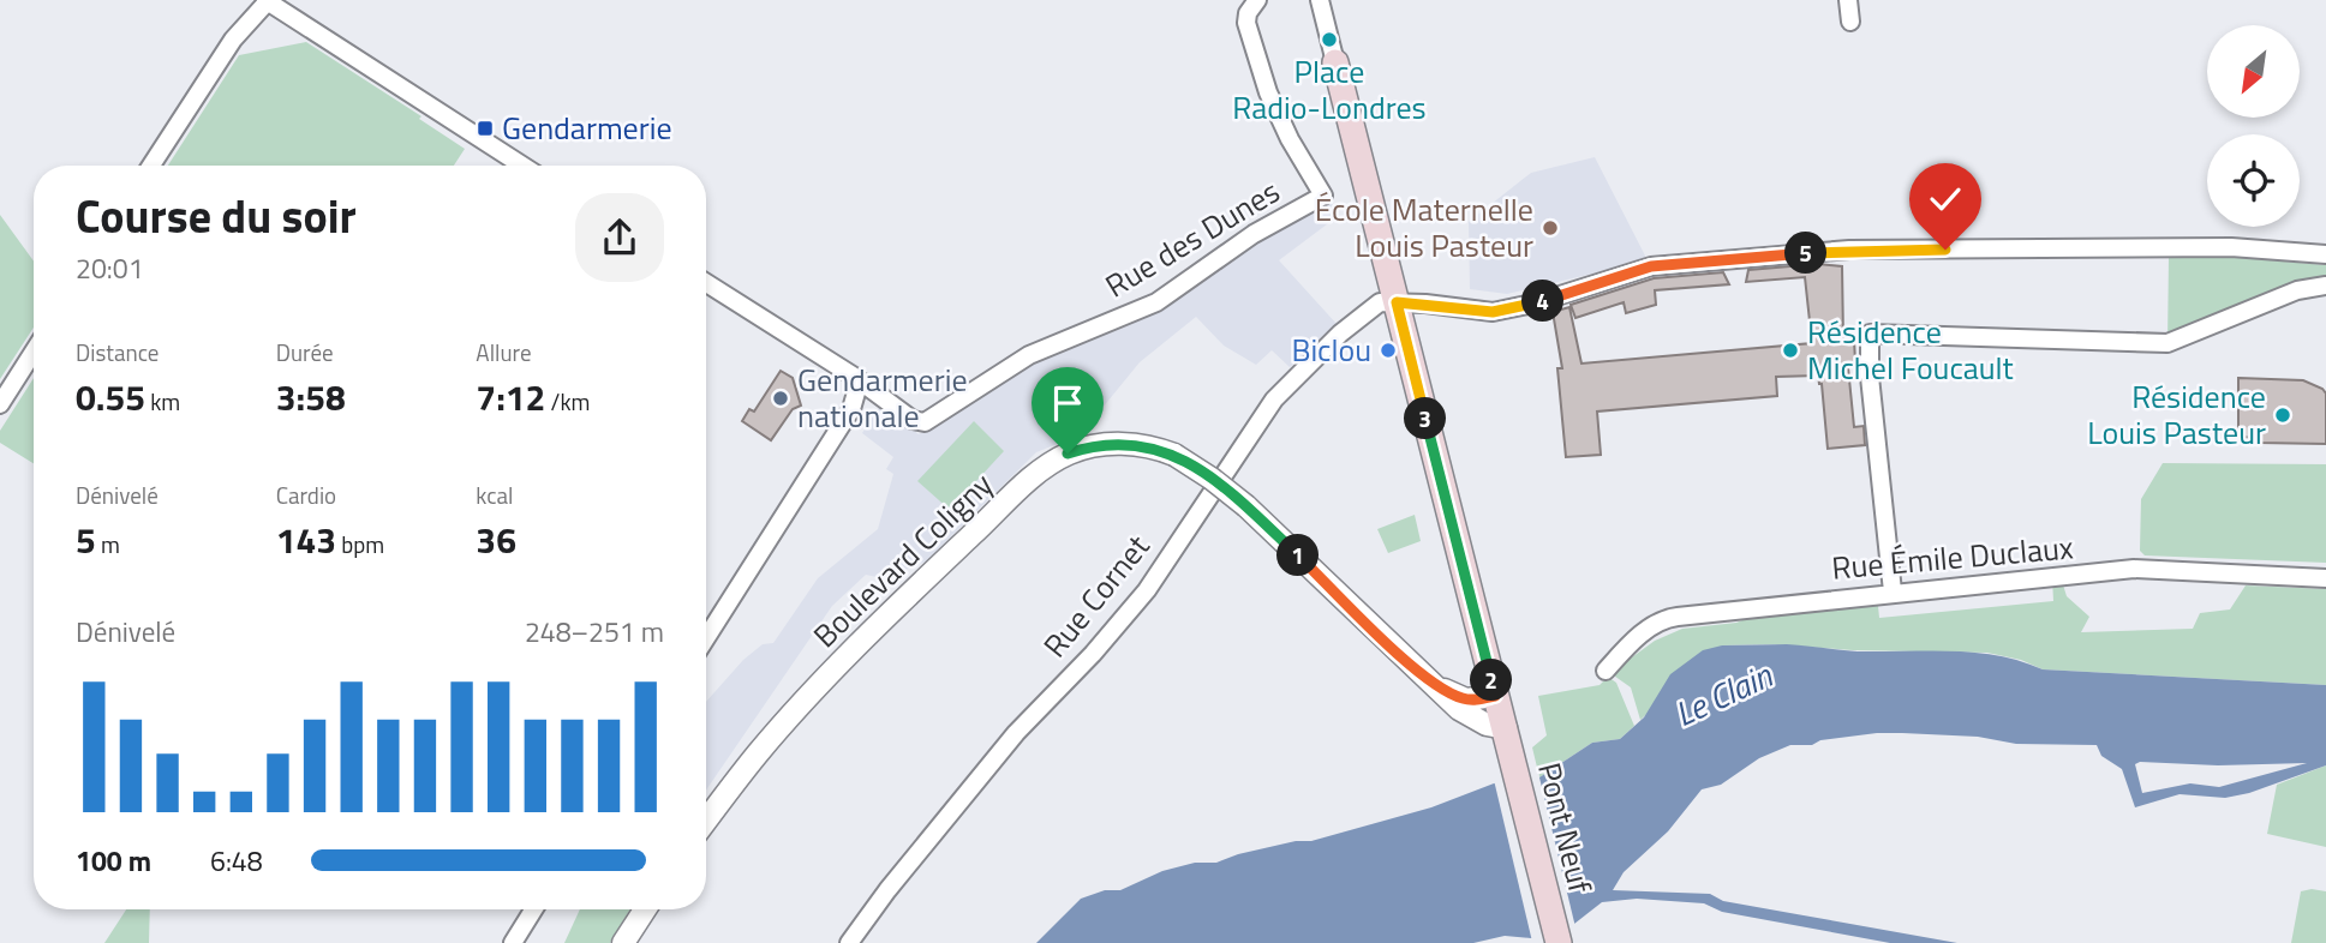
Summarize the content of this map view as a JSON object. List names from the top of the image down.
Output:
{
  "streets": {
    "main road": ["Pont Neuf"],
    "street": [
      "Rue des Dunes",
      "Rue Émile Duclaux",
      "Boulevard Coligny",
      "Rue Cornet"
    ]
  },
  "crossings": [
    ["Boulevard Coligny", "Pont Neuf"],
    ["Rue Cornet", "Pont Neuf"]
  ],
  "water": ["Le Clain"],
  "places": {
    "other": [
      "Place Radio-Londres",
      "École Maternelle Louis Pasteur",
      "Biclou",
      "Résidence Michel Foucault",
      "Gendarmerie nationale",
      "Résidence Louis Pasteur"
    ],
    "transit": ["Gendarmerie"]
  },
  "north": "bottom left",
  "page": {
    "heading": ["Course du soir", "20:01"],
    "pins": [
      "5",
      "4",
      "3",
      "1",
      "2"
    ],
    "stats": [
      ["Distance", "0.55 km"],
      ["Durée", "3:58"],
      ["Allure", "7:12 /km"],
      ["Dénivelé", "5 m"],
      ["Cardio", "143 bpm"],
      ["kcal", "36"]
    ],
    "chart": ["Dénivelé", "248–251 m"],
    "list": [
      {
        "name": "100 m",
        "note": "6:48"
      }
    ]
  }
}
